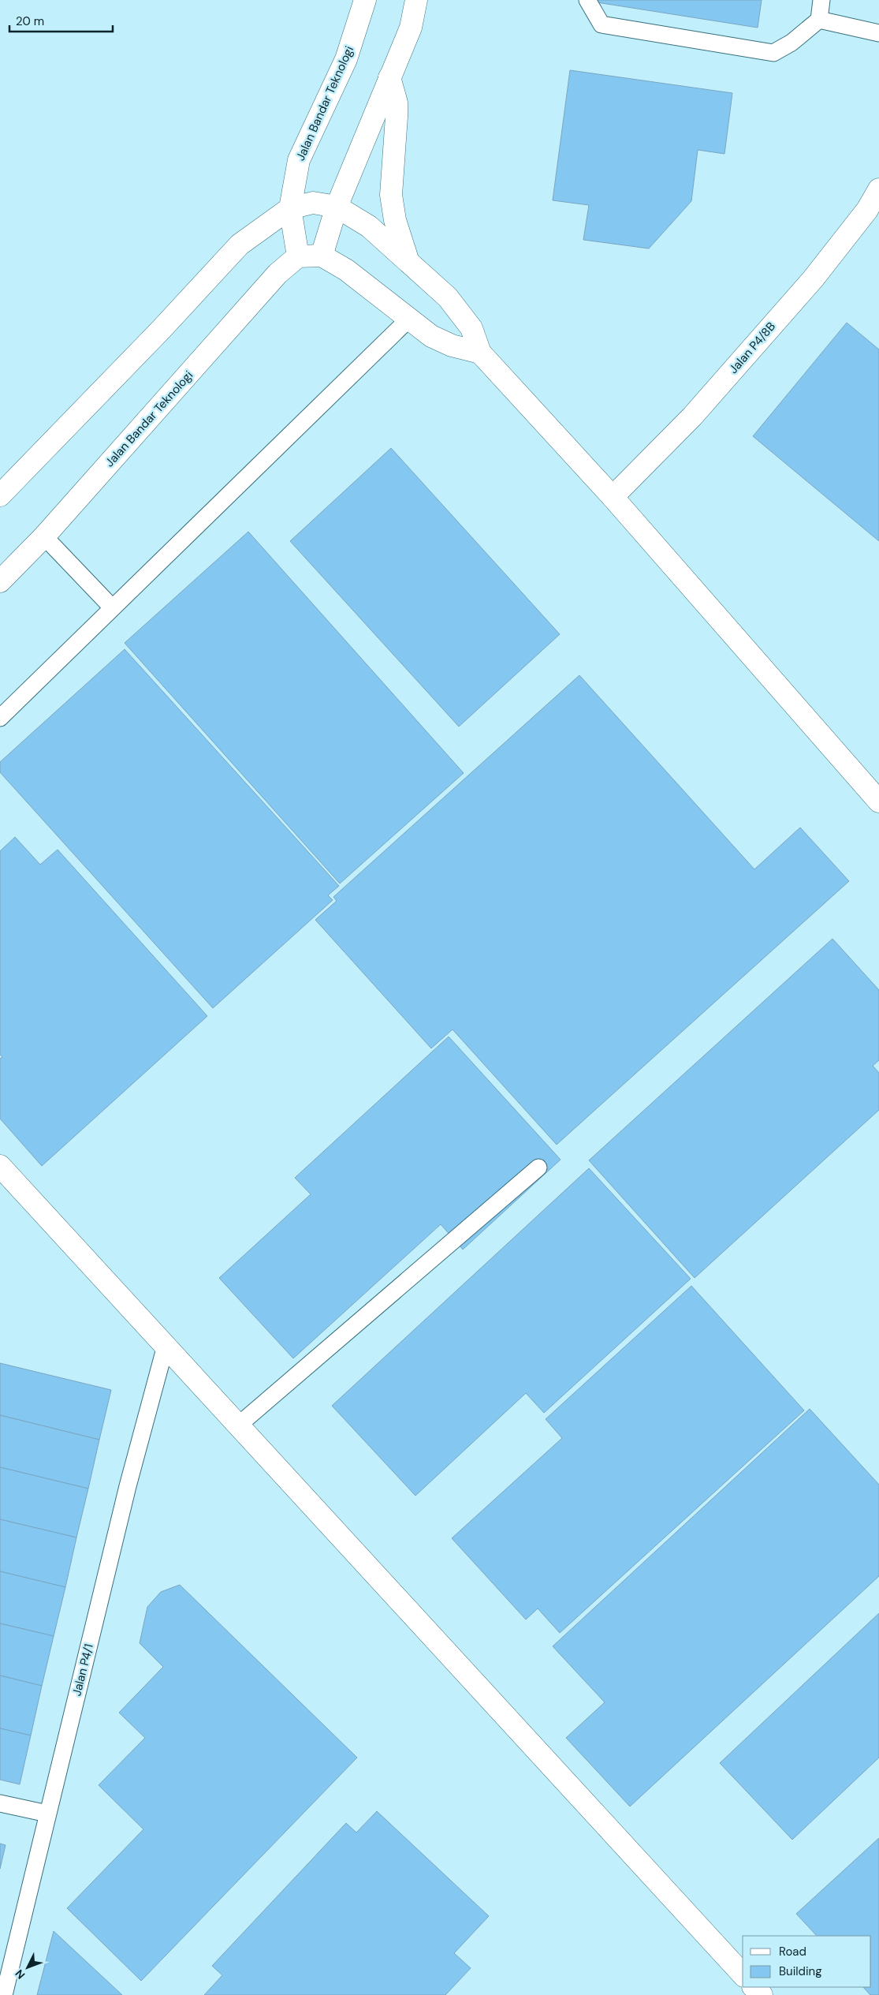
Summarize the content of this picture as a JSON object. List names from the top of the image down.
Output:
{
  "streets": {
    "street": ["Jalan Bandar Teknologi", "Jalan P4/8B"],
    "lane": ["Jalan P4/1"]
  },
  "legend": ["Road", "Building"],
  "scale_bar": "20 m",
  "north": "bottom left"
}
